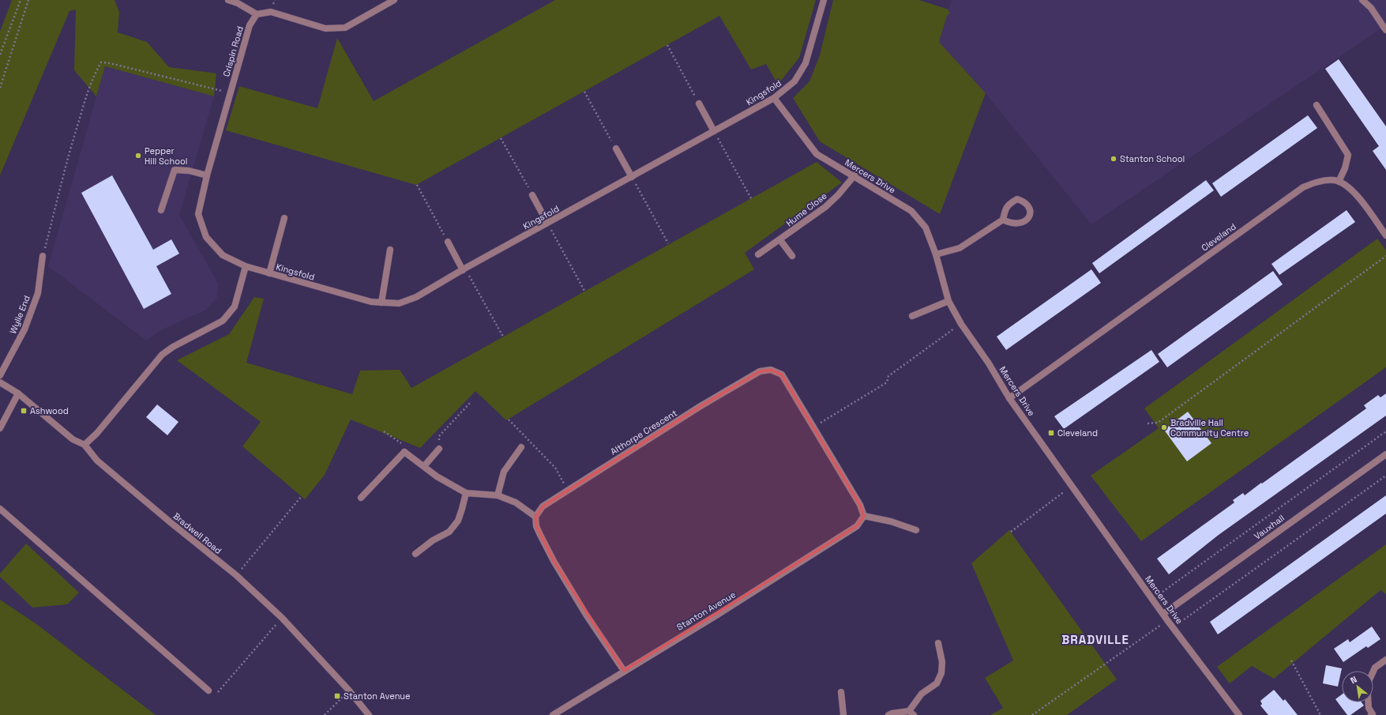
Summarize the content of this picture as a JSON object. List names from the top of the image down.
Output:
{
  "streets": {
    "street": [
      "Crispin Road",
      "Kingsfold",
      "Mercers Drive",
      "Hume Close",
      "Cleveland",
      "Wylie End",
      "Althorpe Crescent",
      "Vauxhall",
      "Bradwell Road",
      "Stanton Avenue"
    ]
  },
  "crossings": [
    ["Crispin Road", "Kingsfold"],
    ["Kingsfold", "Mercers Drive"],
    ["Mercers Drive", "Hume Close"],
    ["Mercers Drive", "Cleveland"],
    ["Mercers Drive", "Vauxhall"],
    ["Althorpe Crescent", "Stanton Avenue"]
  ],
  "districts": ["BRADVILLE"],
  "places": {
    "other": ["Pepper Hill School", "Stanton School", "Bradville Hall Community Centre"],
    "transit": ["Ashwood", "Cleveland", "Stanton Avenue"]
  },
  "north": "top left"
}
